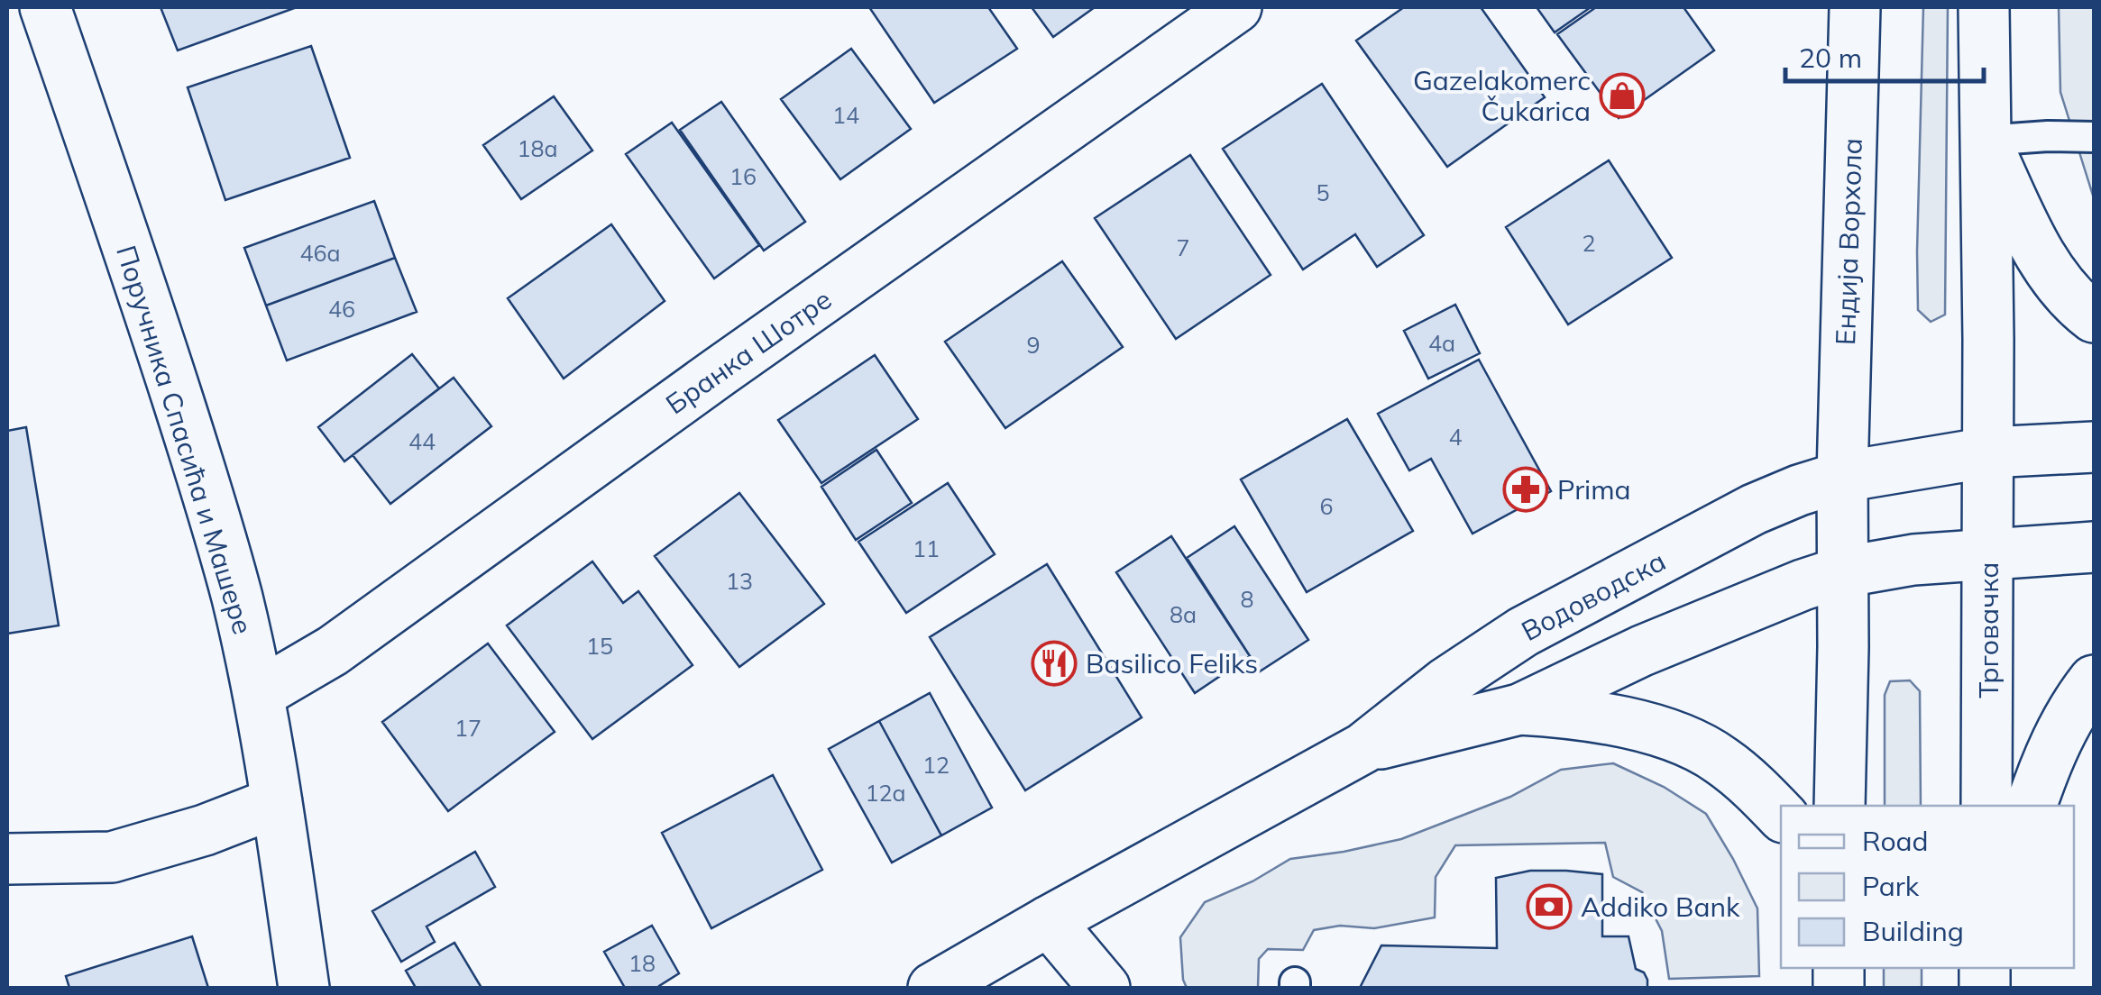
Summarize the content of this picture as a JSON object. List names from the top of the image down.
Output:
{
  "streets": {
    "street": [
      "Ендија Ворхола",
      "Бранка Шотре",
      "Поручника Спасића и Машере",
      "Водоводска",
      "Трговачка"
    ]
  },
  "crossings": [
    ["Ендија Ворхола", "Водоводска"],
    ["Бранка Шотре", "Поручника Спасића и Машере"],
    ["Водоводска", "Трговачка"]
  ],
  "places": {
    "shop": ["Gazelakomerc Čukarica"],
    "pharmacy": ["Prima"],
    "restaurant": ["Basilico Feliks"],
    "bank": ["Addiko Bank"]
  },
  "house_numbers": [
    "14",
    "18a",
    "16",
    "5",
    "2",
    "7",
    "46a",
    "46",
    "4a",
    "9",
    "4",
    "44",
    "6",
    "11",
    "13",
    "8",
    "8a",
    "15",
    "17",
    "12",
    "12a",
    "18"
  ],
  "legend": ["Road", "Park", "Building"],
  "scale_bar": "20 m"
}
